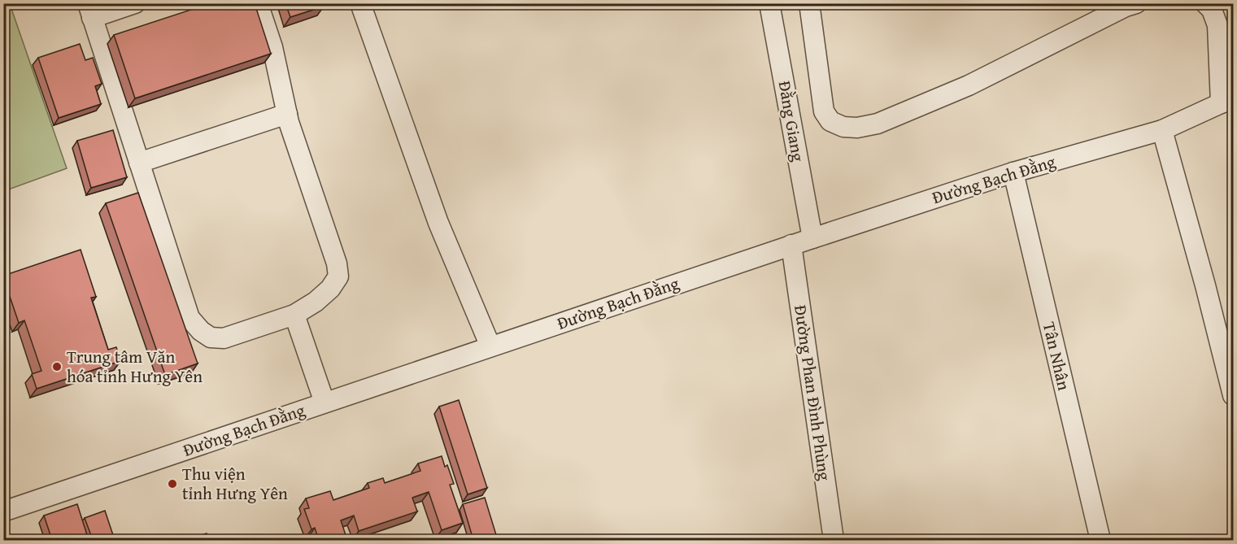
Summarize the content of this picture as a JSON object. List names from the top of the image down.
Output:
{
  "streets": {
    "street": [
      "Đằng Giang",
      "Đường Bạch Đằng",
      "Tân Nhân",
      "Đường Phan Đình Phùng"
    ]
  },
  "crossings": [
    ["Đằng Giang", "Đường Bạch Đằng"],
    ["Đường Bạch Đằng", "Tân Nhân"],
    ["Đường Bạch Đằng", "Đường Phan Đình Phùng"]
  ],
  "places": ["Trung tâm Văn hóa tỉnh Hưng Yên", "Thu viện tỉnh Hưng Yên"]
}
